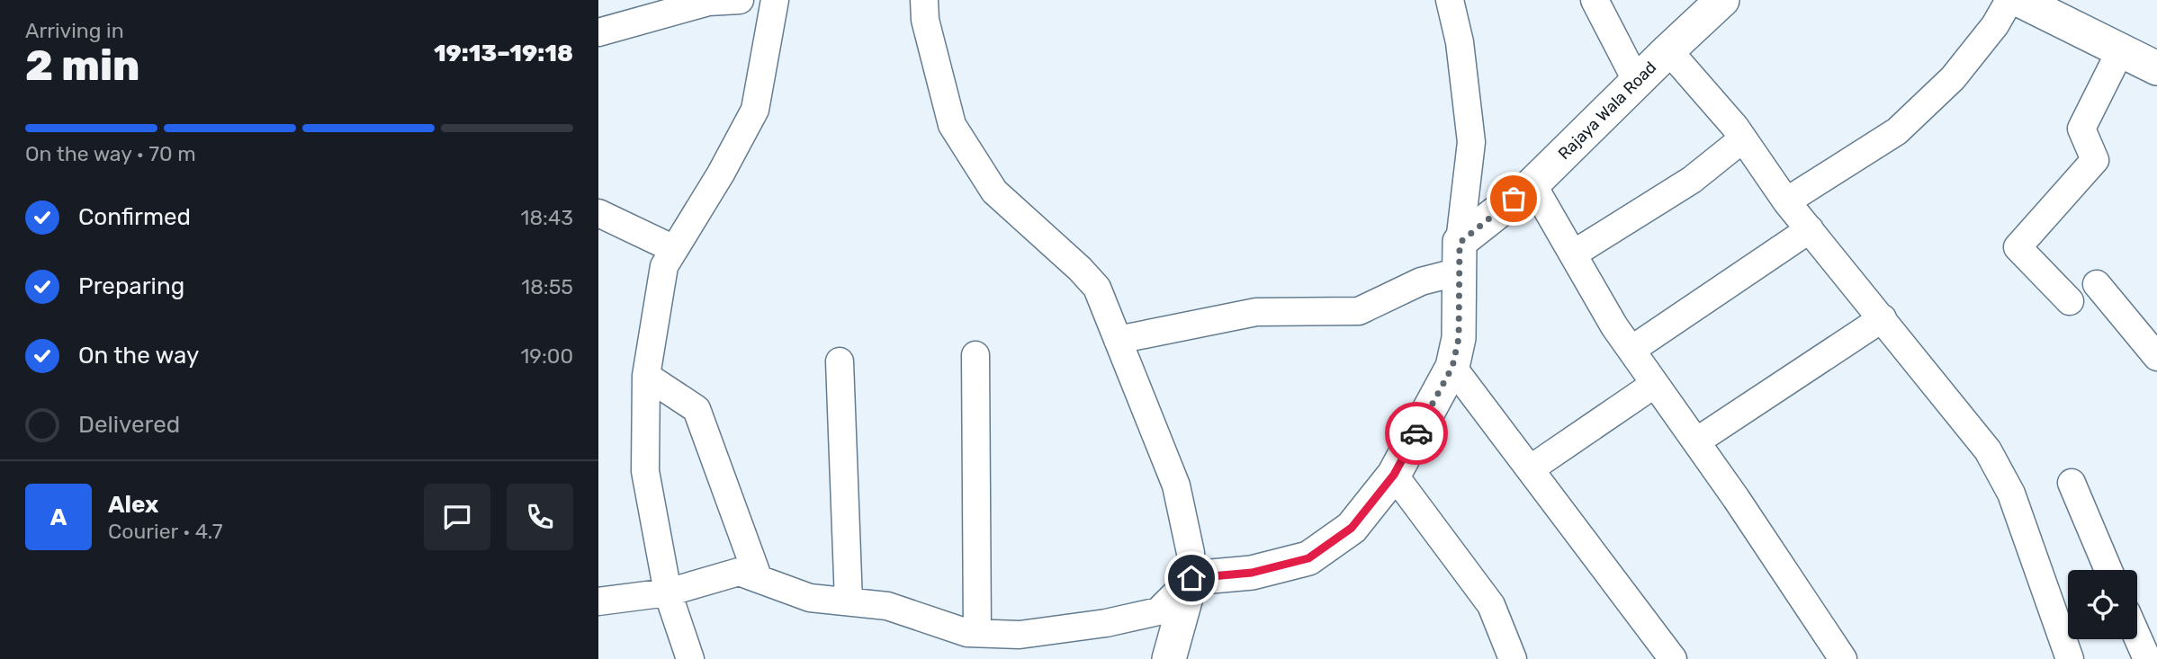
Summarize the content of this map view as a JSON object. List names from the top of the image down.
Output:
{
  "streets": {
    "street": ["Rajaya Wala Road"]
  },
  "page": {
    "heading": ["2 min", "Arriving in", "19:13–19:18"],
    "panel": ["Alex", "Courier · 4.7"],
    "bar": "On the way · 70 m",
    "list": [
      ["Confirmed", "18:43"],
      ["Preparing", "18:55"],
      ["On the way", "19:00"],
      "Delivered"
    ],
    "round": "A"
  }
}
